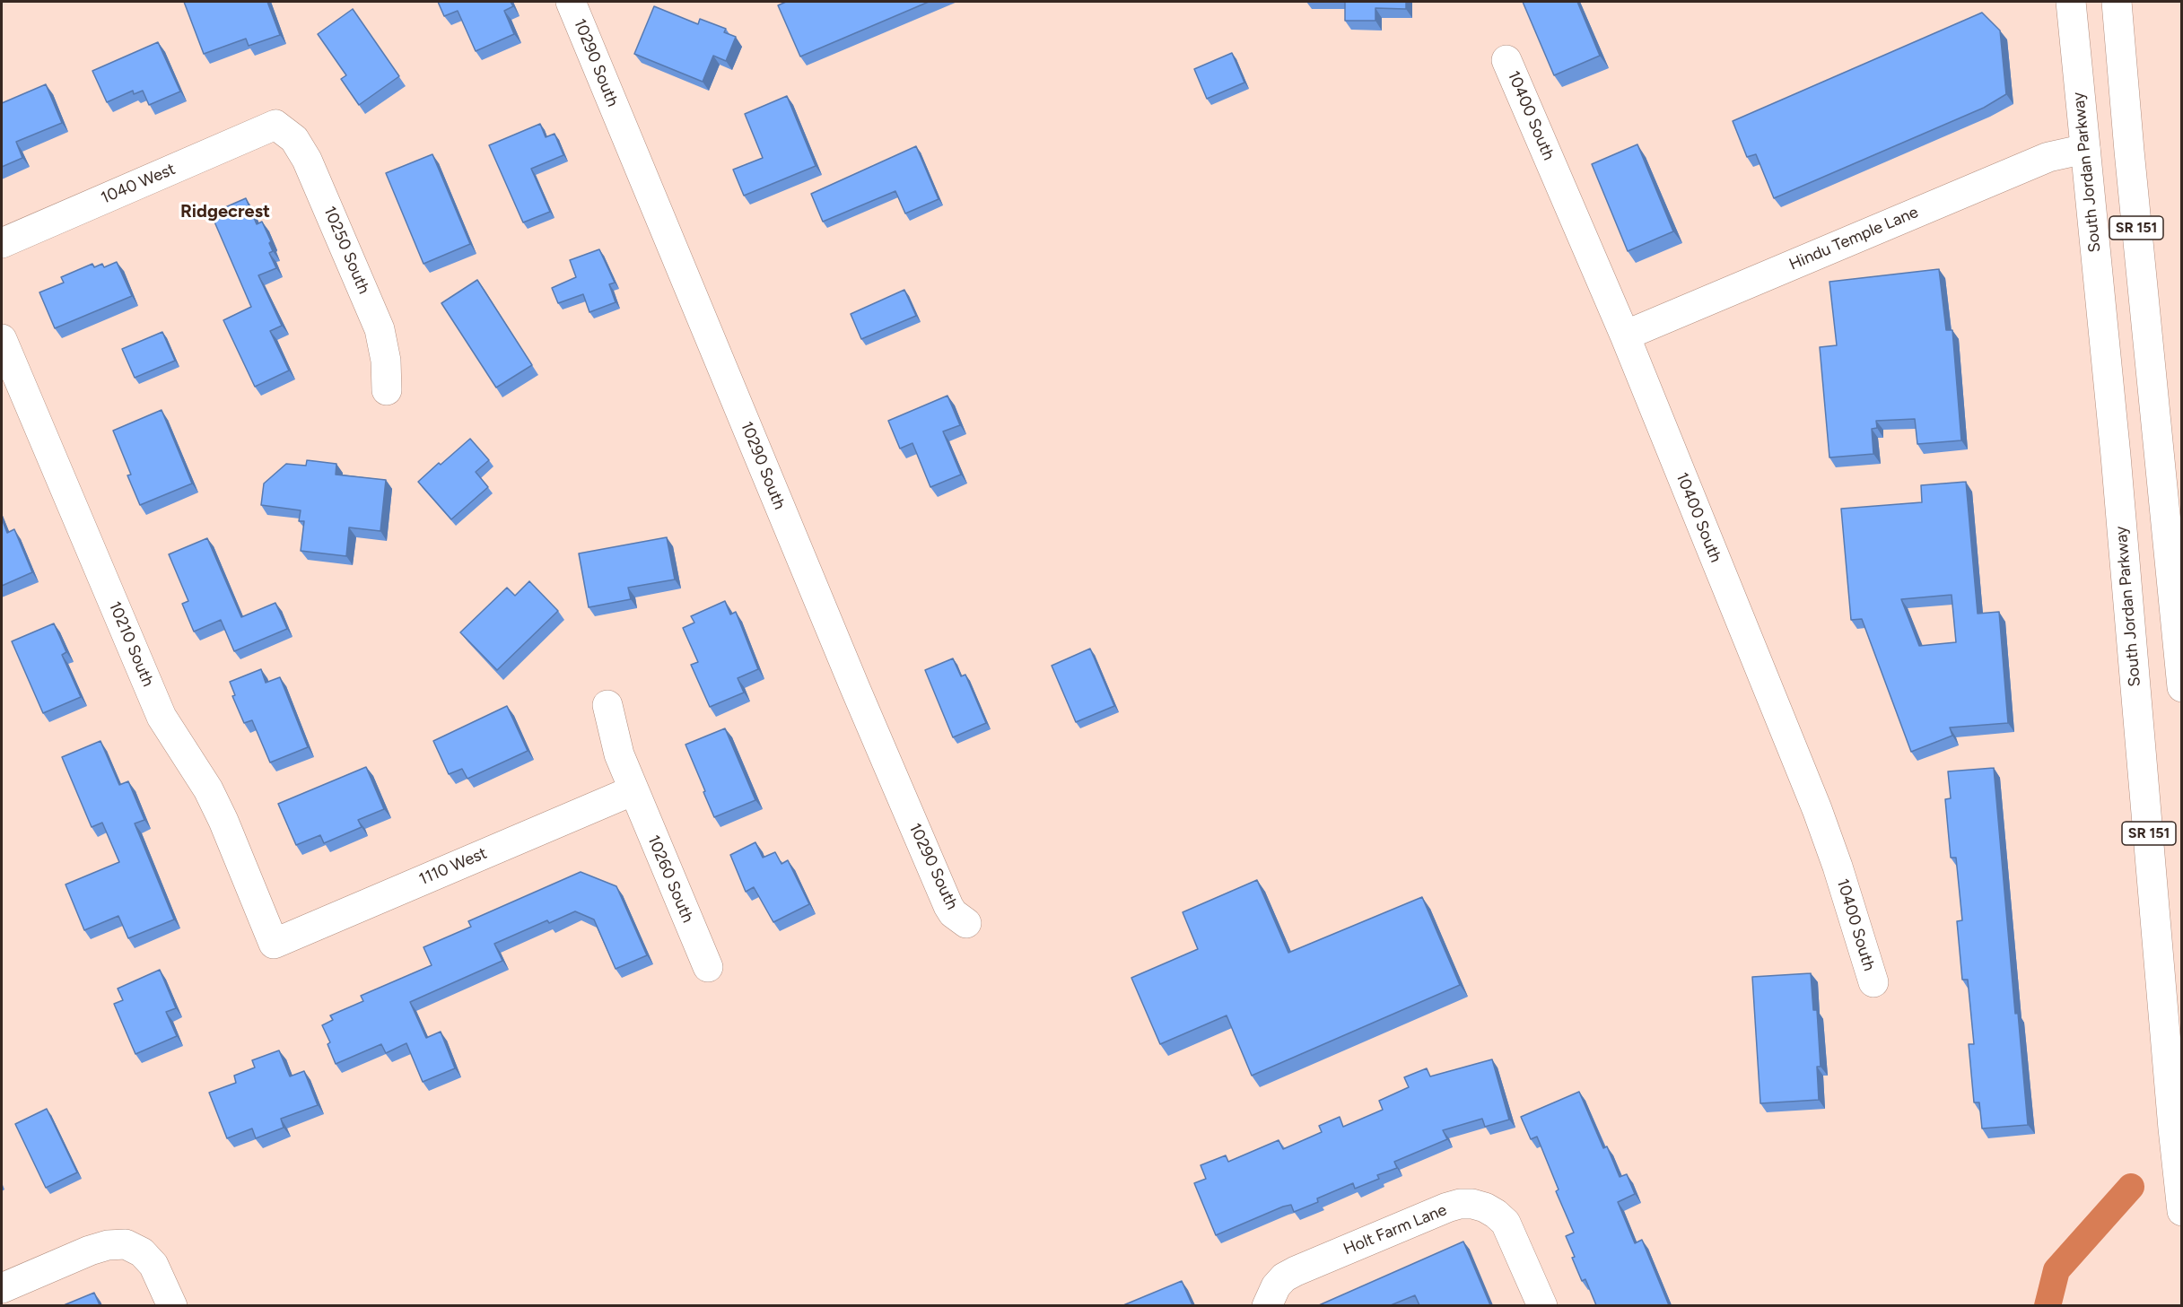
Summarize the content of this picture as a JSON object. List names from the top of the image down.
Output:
{
  "streets": {
    "street": [
      "10290 South",
      "10400 South",
      "South Jordan Parkway",
      "1040 West",
      "SR 151",
      "Hindu Temple Lane",
      "10250 South",
      "10210 South",
      "1110 West",
      "10260 South",
      "Holt Farm Lane"
    ]
  },
  "crossings": [
    ["10400 South", "Hindu Temple Lane"],
    ["South Jordan Parkway", "Hindu Temple Lane"],
    ["1040 West", "10250 South"],
    ["10210 South", "1110 West"],
    ["1110 West", "10260 South"]
  ],
  "districts": ["Ridgecrest"]
}
